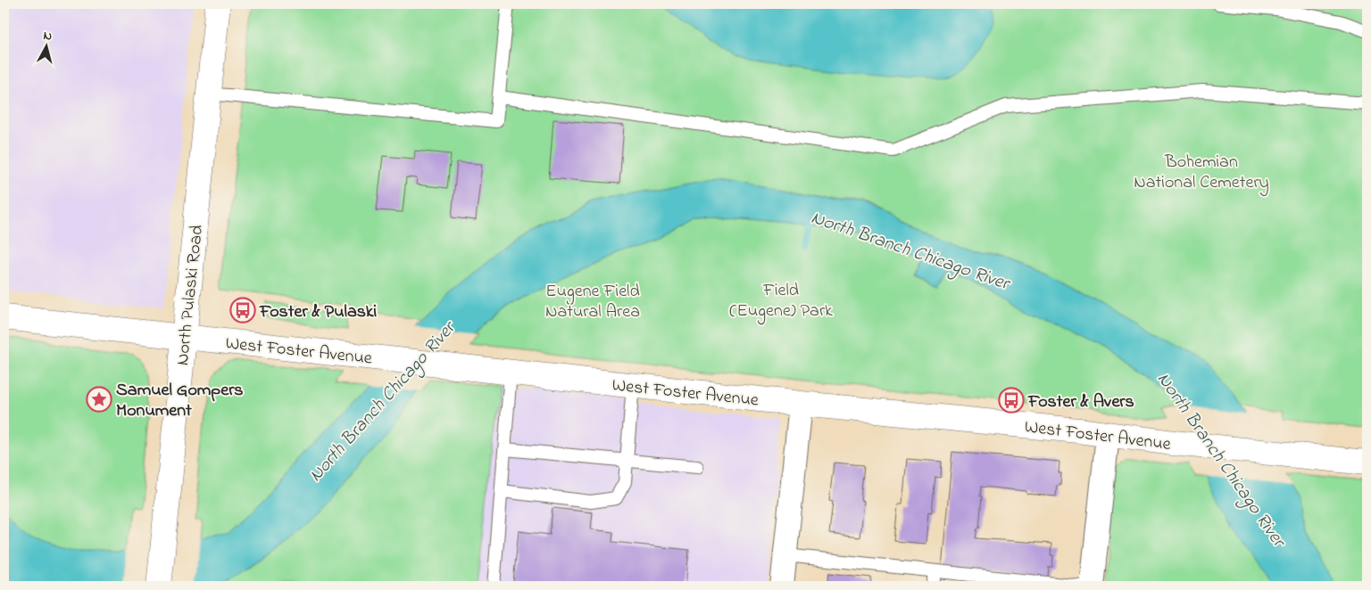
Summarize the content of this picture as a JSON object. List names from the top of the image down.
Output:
{
  "streets": {
    "main road": ["North Pulaski Road", "West Foster Avenue"]
  },
  "crossings": [
    ["North Pulaski Road", "West Foster Avenue"]
  ],
  "water": ["North Branch Chicago River"],
  "parks": ["Bohemian National Cemetery", "Field (Eugene) Park", "Eugene Field Natural Area"],
  "places": {
    "bus stop": ["Foster & Pulaski", "Foster & Avers"],
    "place": ["Samuel Gompers Monument"]
  },
  "north": "top"
}
